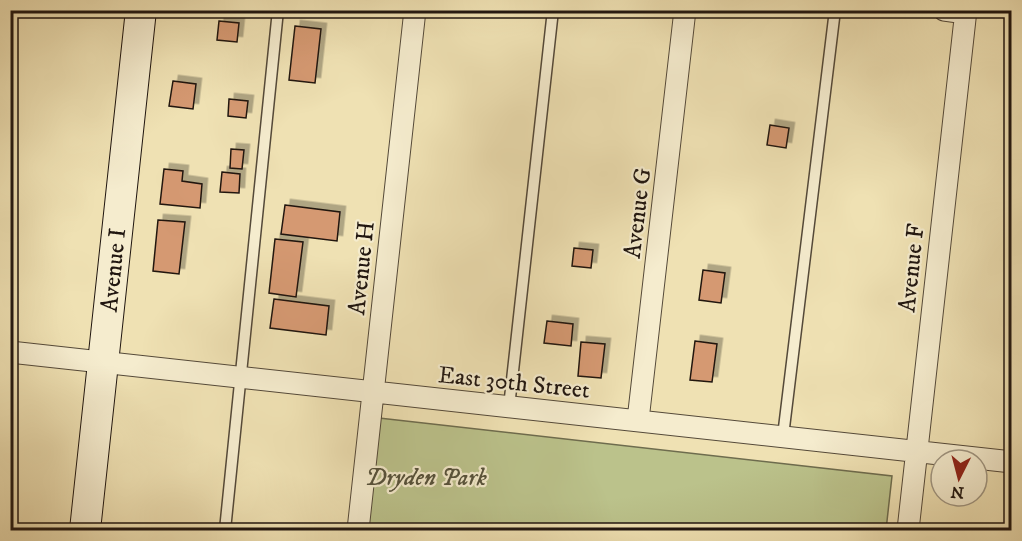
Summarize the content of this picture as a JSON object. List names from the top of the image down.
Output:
{
  "streets": {
    "street": [
      "Avenue G",
      "Avenue H",
      "Avenue F",
      "Avenue I",
      "East 30th Street"
    ]
  },
  "crossings": [
    ["Avenue G", "East 30th Street"],
    ["Avenue H", "East 30th Street"],
    ["Avenue F", "East 30th Street"],
    ["Avenue I", "East 30th Street"]
  ],
  "parks": ["Dryden Park"],
  "north": "bottom"
}
